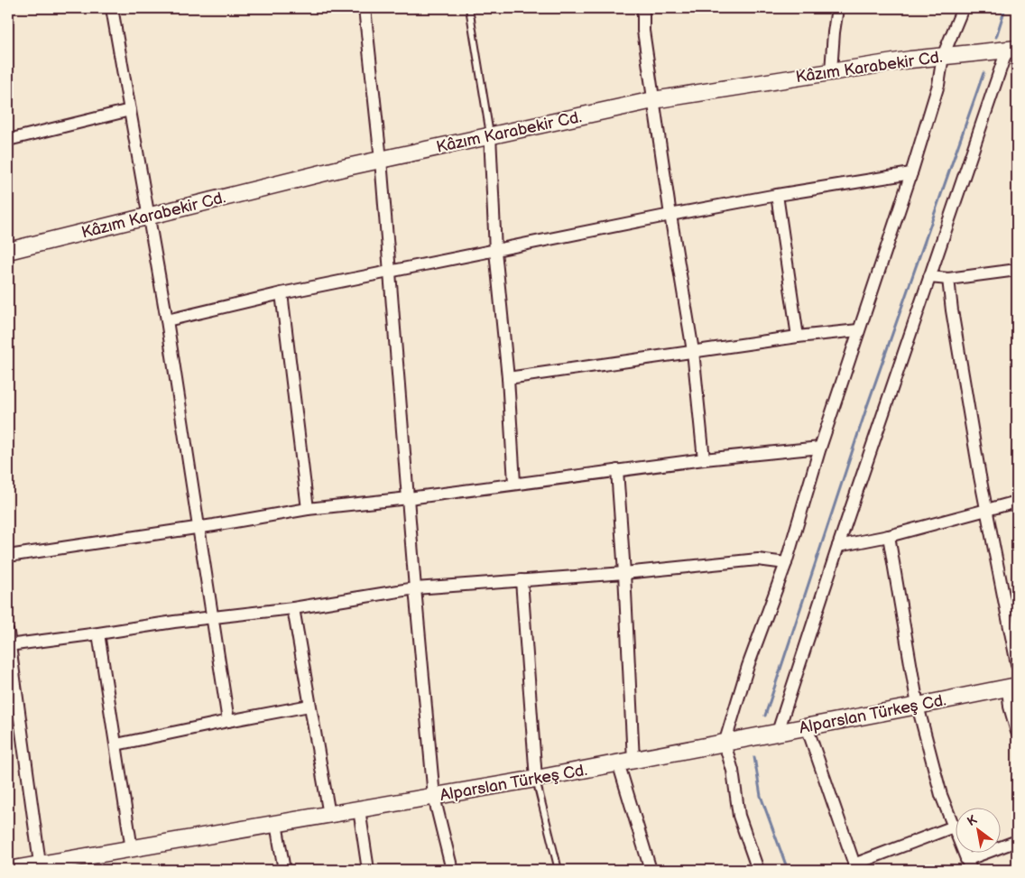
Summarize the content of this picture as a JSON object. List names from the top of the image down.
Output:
{
  "streets": {
    "street": ["Kâzım Karabekir Cd.", "Alparslan Türkeş Cd."]
  },
  "north": "top left"
}
